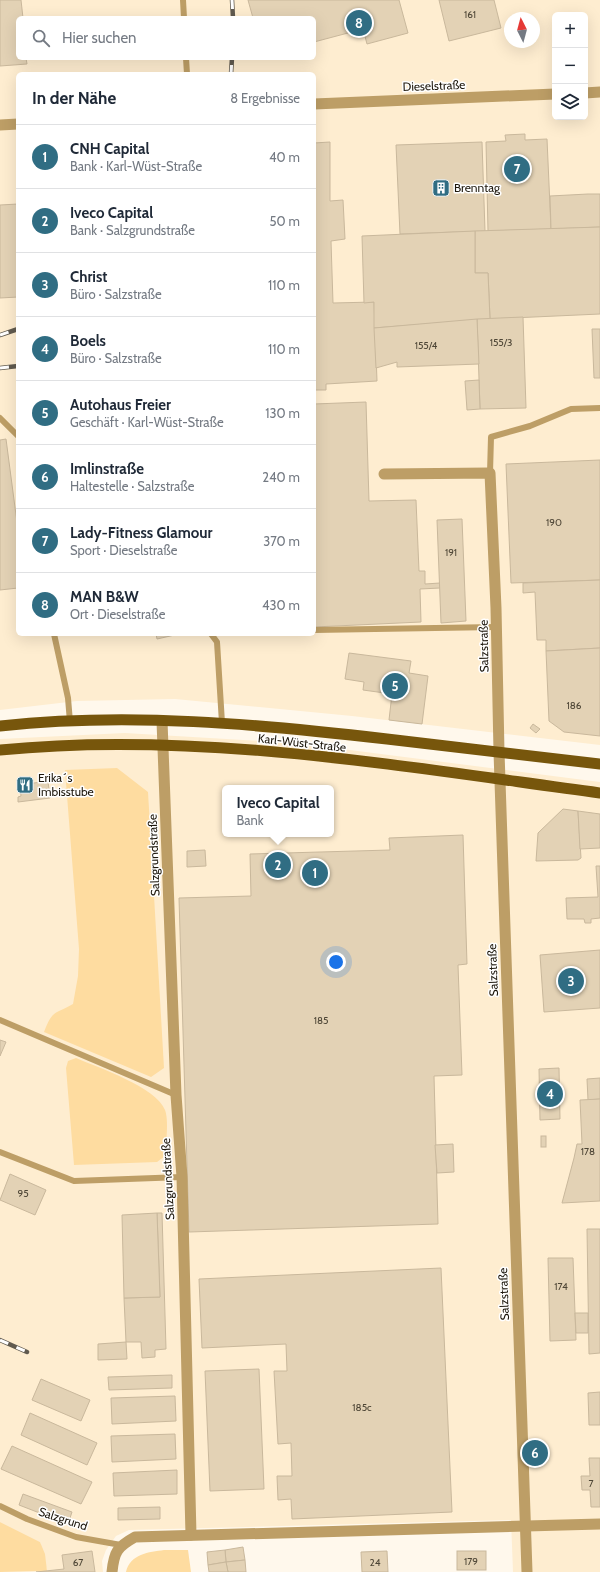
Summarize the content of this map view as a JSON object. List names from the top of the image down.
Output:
{
  "streets": {
    "main road": ["Karl-Wüst-Straße"],
    "street": ["Dieselstraße", "Salzstraße", "Salzgrundstraße"],
    "lane": ["Salzgrund"]
  },
  "crossings": [
    ["Salzstraße", "Karl-Wüst-Straße"],
    ["Karl-Wüst-Straße", "Salzgrundstraße"]
  ],
  "places": {
    "building": ["Brenntag"],
    "restaurant": ["Erika´s Imbisstube"]
  },
  "house_numbers": [
    "161",
    "155/3",
    "155/4",
    "190",
    "191",
    "186",
    "185",
    "178",
    "95",
    "174",
    "185c",
    "7",
    "179",
    "67",
    "24"
  ],
  "north": "top",
  "page": {
    "pins": [
      "8",
      "7",
      "5",
      "2",
      "1",
      "3",
      "4",
      "6"
    ],
    "map_buttons": ["+", "−"],
    "search": "Hier suchen",
    "heading": ["In der Nähe", "8 Ergebnisse"],
    "list": [
      {
        "mark": "1",
        "name": "CNH Capital",
        "note": "Bank · Karl-Wüst-Straße",
        "value": "40 m"
      },
      {
        "mark": "2",
        "name": "Iveco Capital",
        "note": "Bank · Salzgrundstraße",
        "value": "50 m"
      },
      {
        "mark": "3",
        "name": "Christ",
        "note": "Büro · Salzstraße",
        "value": "110 m"
      },
      {
        "mark": "4",
        "name": "Boels",
        "note": "Büro · Salzstraße",
        "value": "110 m"
      },
      {
        "mark": "5",
        "name": "Autohaus Freier",
        "note": "Geschäft · Karl-Wüst-Straße",
        "value": "130 m"
      },
      {
        "mark": "6",
        "name": "Imlinstraße",
        "note": "Haltestelle · Salzstraße",
        "value": "240 m"
      },
      {
        "mark": "7",
        "name": "Lady-Fitness Glamour",
        "note": "Sport · Dieselstraße",
        "value": "370 m"
      },
      {
        "mark": "8",
        "name": "MAN B&W",
        "note": "Ort · Dieselstraße",
        "value": "430 m"
      }
    ],
    "popup": ["Iveco Capital", "Bank"]
  }
}
